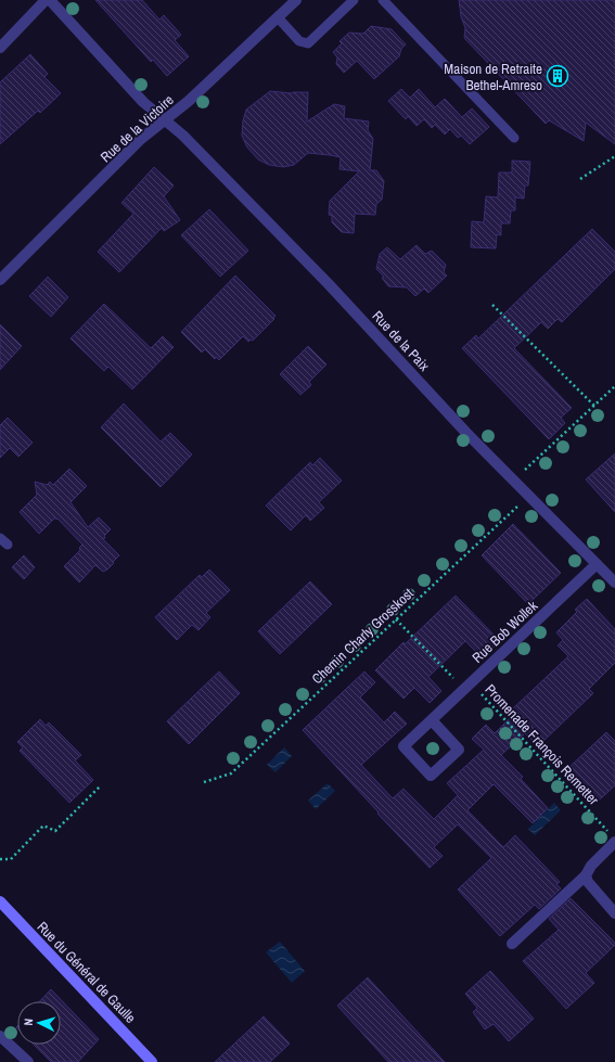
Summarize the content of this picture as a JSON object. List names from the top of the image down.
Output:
{
  "streets": {
    "street": [
      "Rue de la Victoire",
      "Rue de la Paix",
      "Rue Bob Wollek",
      "Rue du Général de Gaulle"
    ],
    "path": ["Chemin Charly Grosskost", "Promenade François Remetter"]
  },
  "crossings": [
    ["Rue de la Victoire", "Rue de la Paix"],
    ["Rue de la Paix", "Rue Bob Wollek"],
    ["Rue de la Paix", "Chemin Charly Grosskost"],
    ["Rue Bob Wollek", "Promenade François Remetter"],
    ["Chemin Charly Grosskost", "Promenade François Remetter"]
  ],
  "places": {
    "building": ["Maison de Retraite Bethel-Amreso"]
  },
  "north": "left"
}
